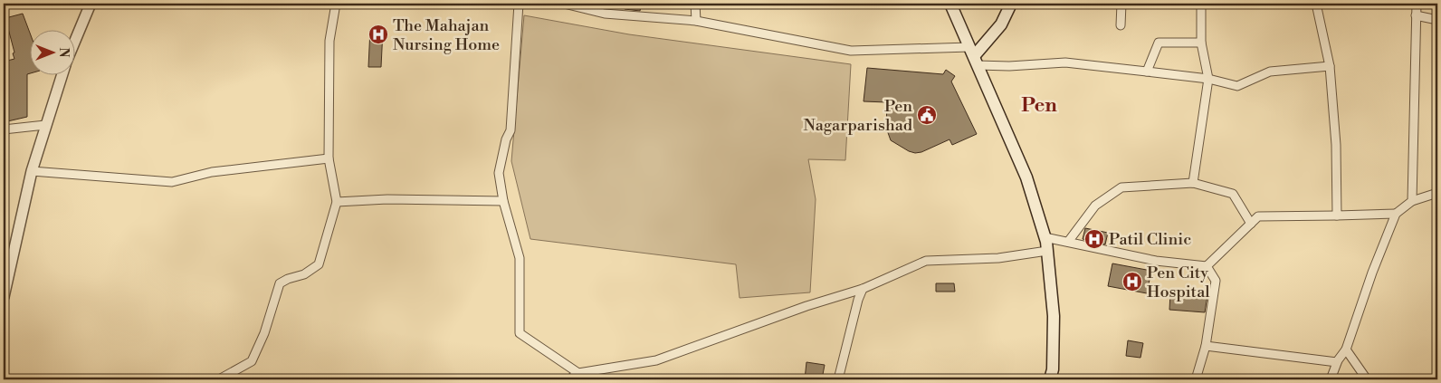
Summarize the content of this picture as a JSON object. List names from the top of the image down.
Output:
{
  "districts": ["Pen"],
  "places": {
    "hospital": ["The Mahajan Nursing Home", "Patil Clinic", "Pen City Hospital"],
    "public building": ["Pen Nagarparishad"]
  },
  "north": "right"
}
